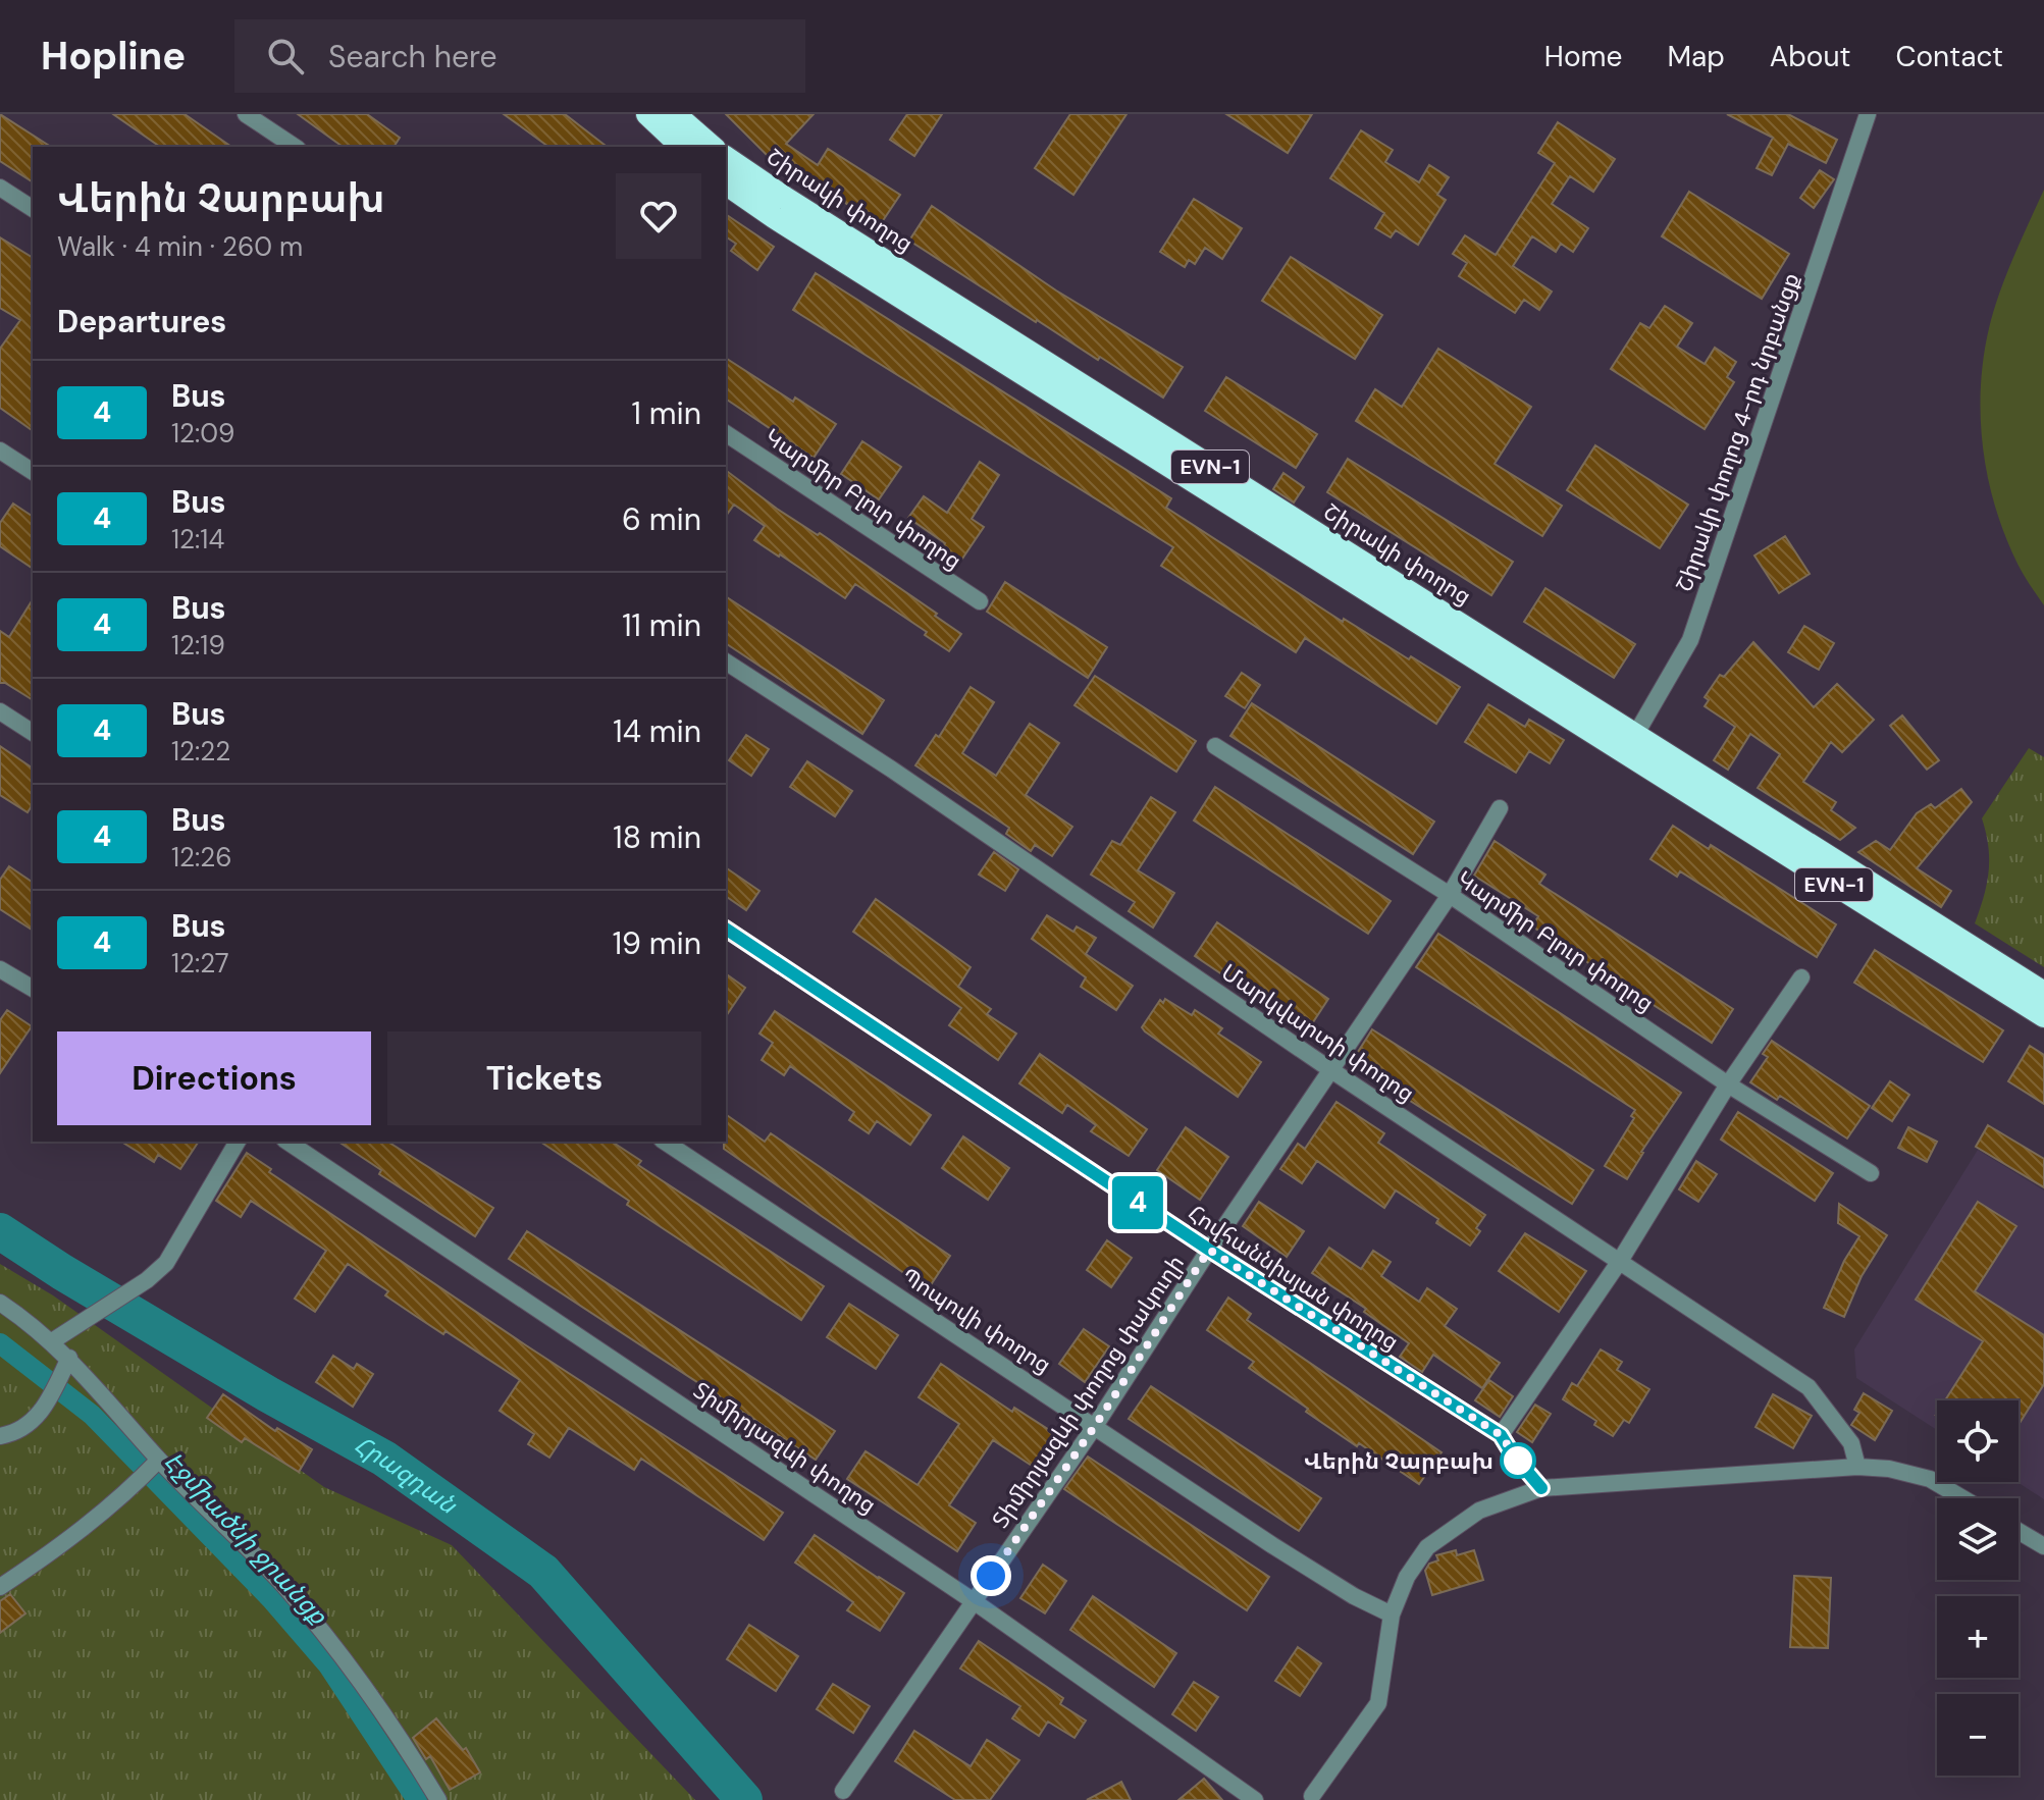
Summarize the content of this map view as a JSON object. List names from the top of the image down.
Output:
{
  "streets": {
    "highway": ["Շիրակի փողոց", "EVN-1"],
    "street": [
      "Շիրակի փողոց 4-րդ նրբանցք",
      "Կարմիր Բլուր փողոց",
      "Մարկվարտի փողոց",
      "Հովհաննիսյան փողոց",
      "Պոպովի փողոց",
      "Տիմիրյազևի փողոց փակուղի",
      "Տիմիրյազևի փողոց"
    ]
  },
  "crossings": [
    ["Շիրակի փողոց", "Շիրակի փողոց 4-րդ նրբանցք"],
    ["Կարմիր Բլուր փողոց", "Տիմիրյազևի փողոց փակուղի"],
    ["Մարկվարտի փողոց", "Տիմիրյազևի փողոց փակուղի"],
    ["Հովհաննիսյան փողոց", "Տիմիրյազևի փողոց փակուղի"],
    ["Պոպովի փողոց", "Տիմիրյազևի փողոց փակուղի"],
    ["Տիմիրյազևի փողոց փակուղի", "Տիմիրյազևի փողոց"]
  ],
  "water": ["Հրազդան", "Էջմիածնի ջրանցք"],
  "places": ["Վերին Չարբախ"],
  "lines": ["bus line 4"],
  "page": {
    "header": "Hopline",
    "search": "Search here",
    "nav": [
      "Home",
      "Map",
      "About",
      "Contact"
    ],
    "on_map": "4",
    "heading": [
      ["Վերին Չարբախ", "Walk · 4 min · 260 m"],
      "Departures"
    ],
    "list": [
      {
        "mark": "4",
        "name": "Bus",
        "note": "12:09",
        "value": "1 min"
      },
      {
        "mark": "4",
        "name": "Bus",
        "note": "12:14",
        "value": "6 min"
      },
      {
        "mark": "4",
        "name": "Bus",
        "note": "12:19",
        "value": "11 min"
      },
      {
        "mark": "4",
        "name": "Bus",
        "note": "12:22",
        "value": "14 min"
      },
      {
        "mark": "4",
        "name": "Bus",
        "note": "12:26",
        "value": "18 min"
      },
      {
        "mark": "4",
        "name": "Bus",
        "note": "12:27",
        "value": "19 min"
      }
    ],
    "buttons": ["Directions", "Tickets"],
    "map_buttons": ["+", "−"]
  }
}
